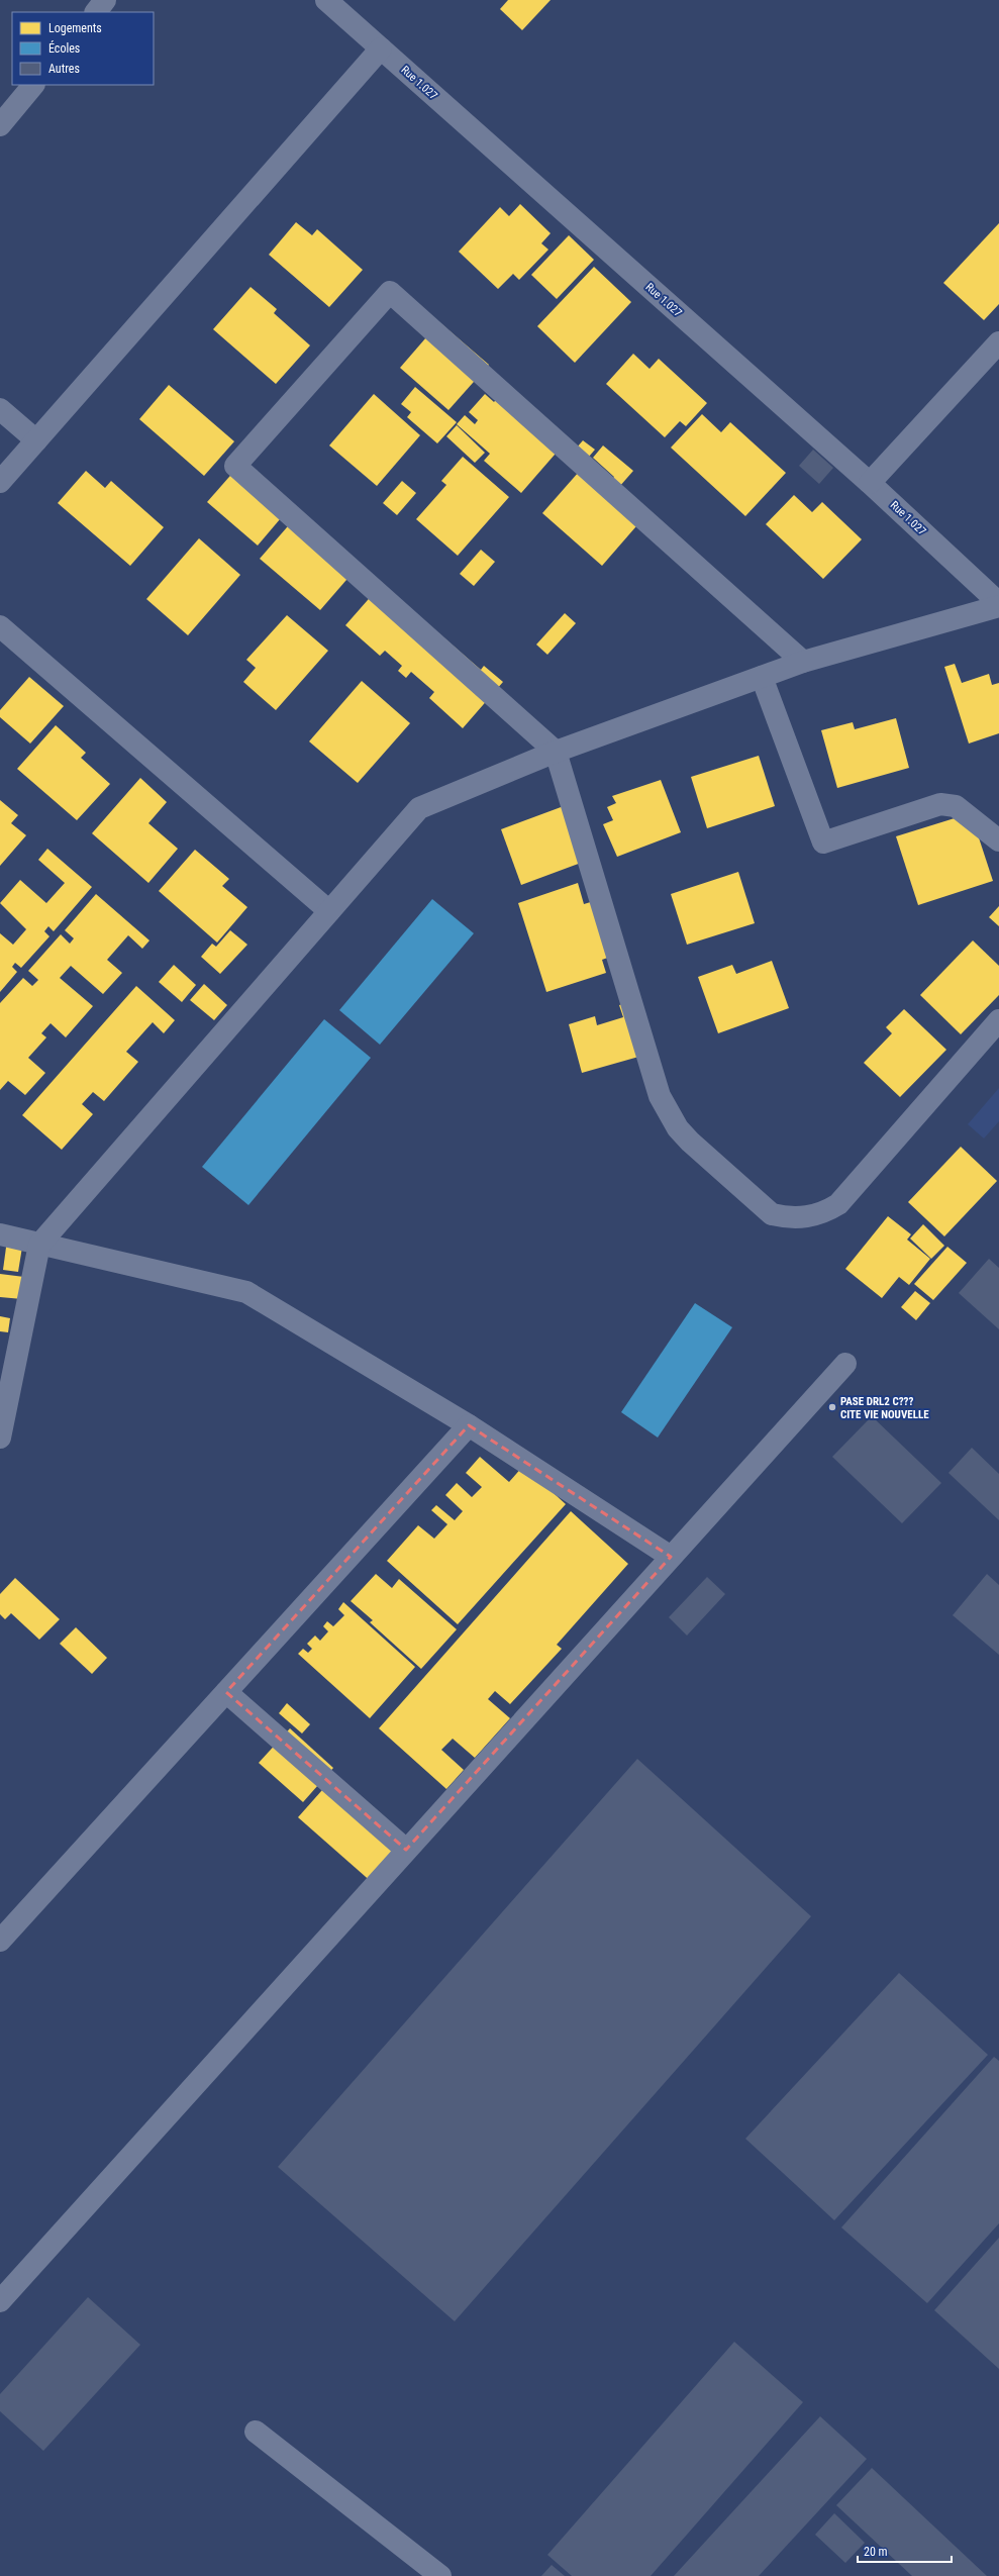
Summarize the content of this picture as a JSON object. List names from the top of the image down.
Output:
{
  "streets": {
    "street": ["Rue 1.027"]
  },
  "places": ["PASE DRL2 C??? CITE VIE NOUVELLE"],
  "legend": ["Logements", "Écoles", "Autres"],
  "scale_bar": "20 m"
}
